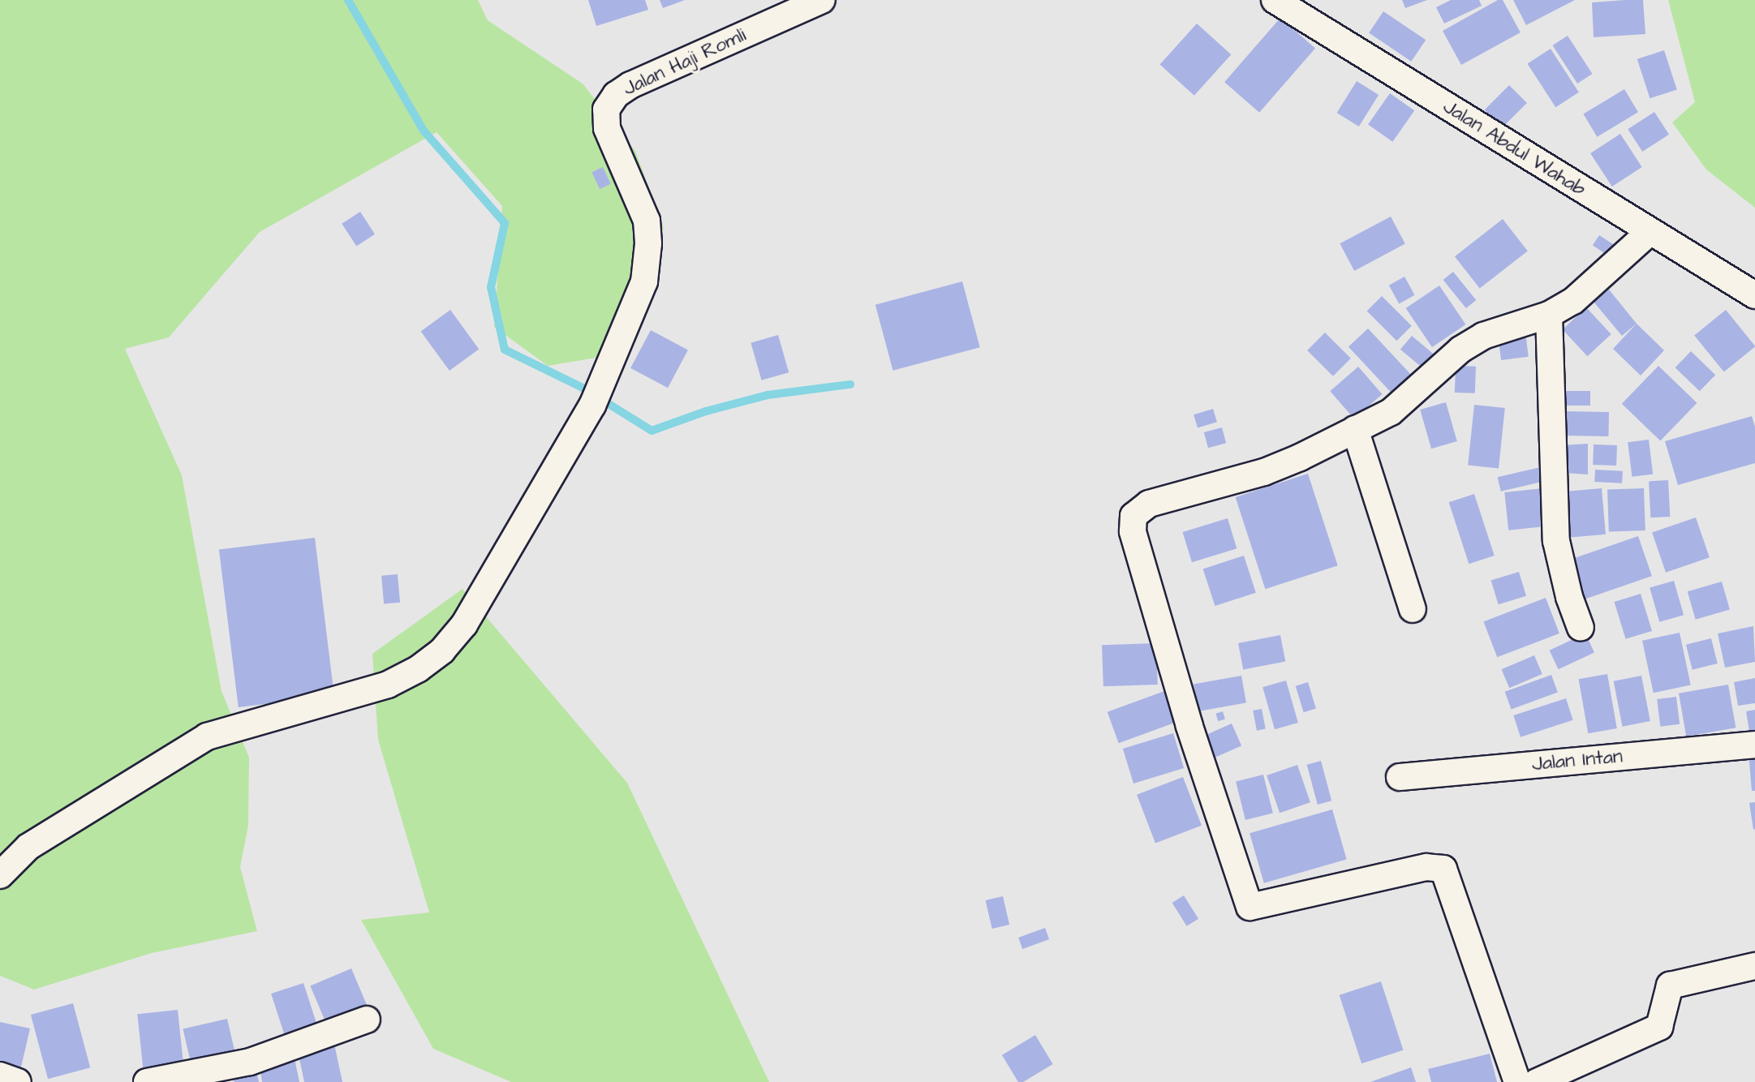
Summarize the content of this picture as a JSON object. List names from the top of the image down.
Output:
{
  "streets": {
    "street": ["Jalan Haji Romli", "Jalan Abdul Wahab", "Jalan Intan"]
  }
}
